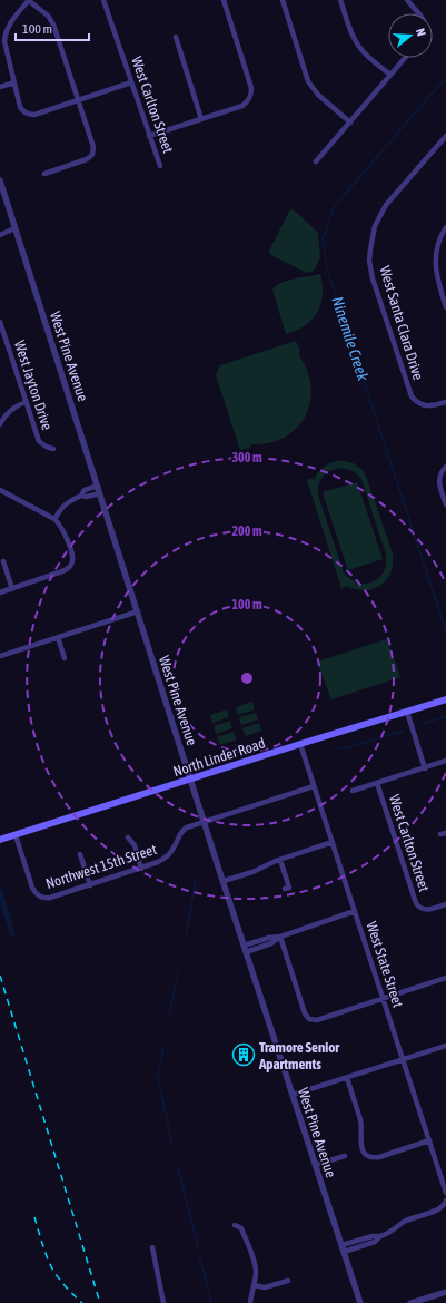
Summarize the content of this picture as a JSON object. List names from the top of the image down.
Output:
{
  "streets": {
    "main road": ["North Linder Road"],
    "street": [
      "West Carlton Street",
      "West Santa Clara Drive",
      "West Pine Avenue",
      "West Jayton Drive",
      "Northwest 15th Street",
      "West State Street"
    ]
  },
  "crossings": [
    ["West Pine Avenue", "North Linder Road"],
    ["West Pine Avenue", "Northwest 15th Street"],
    ["North Linder Road", "Northwest 15th Street"],
    ["North Linder Road", "West State Street"],
    ["Northwest 15th Street", "West State Street"]
  ],
  "water": ["Ninemile Creek"],
  "places": {
    "building": ["Tramore Senior Apartments"]
  },
  "scale_bar": "100 m",
  "north": "right",
  "rings": ["300 m", "200 m", "100 m"]
}
